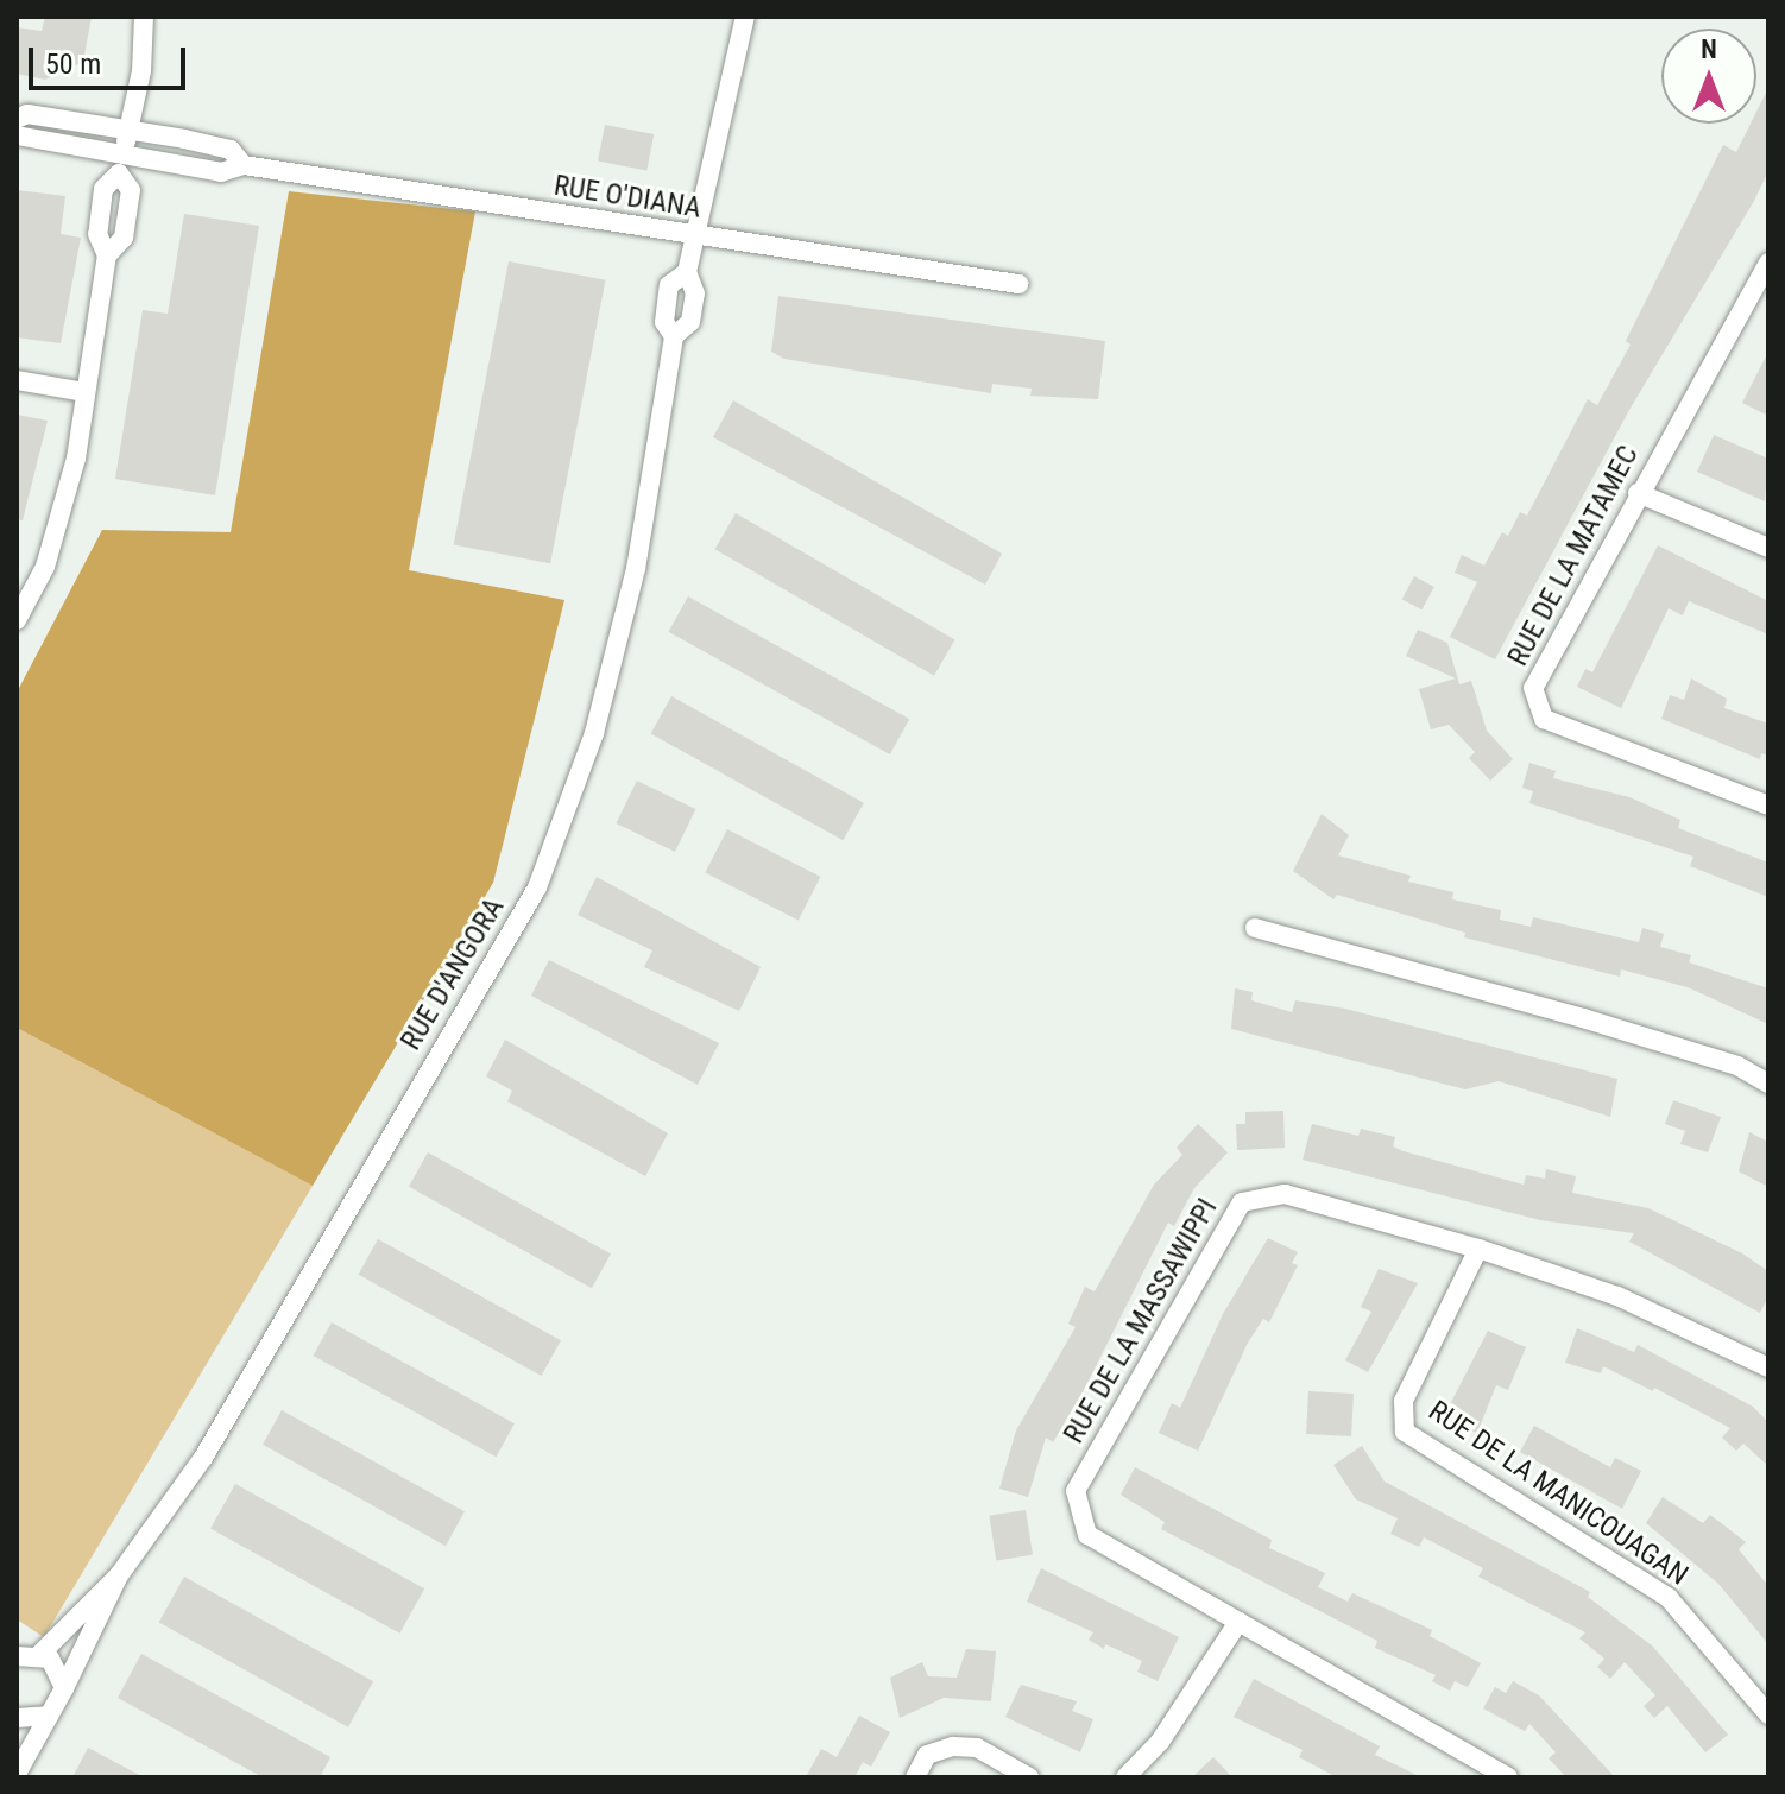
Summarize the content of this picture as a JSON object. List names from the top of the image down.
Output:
{
  "streets": {
    "street": [
      "RUE O'DIANA",
      "RUE DE LA MATAMEC",
      "RUE D'ANGORA",
      "RUE DE LA MASSAWIPPI",
      "RUE DE LA MANICOUAGAN"
    ]
  },
  "crossings": [
    ["RUE O'DIANA", "RUE D'ANGORA"],
    ["RUE DE LA MASSAWIPPI", "RUE DE LA MANICOUAGAN"]
  ],
  "scale_bar": "50 m",
  "north": "top"
}
